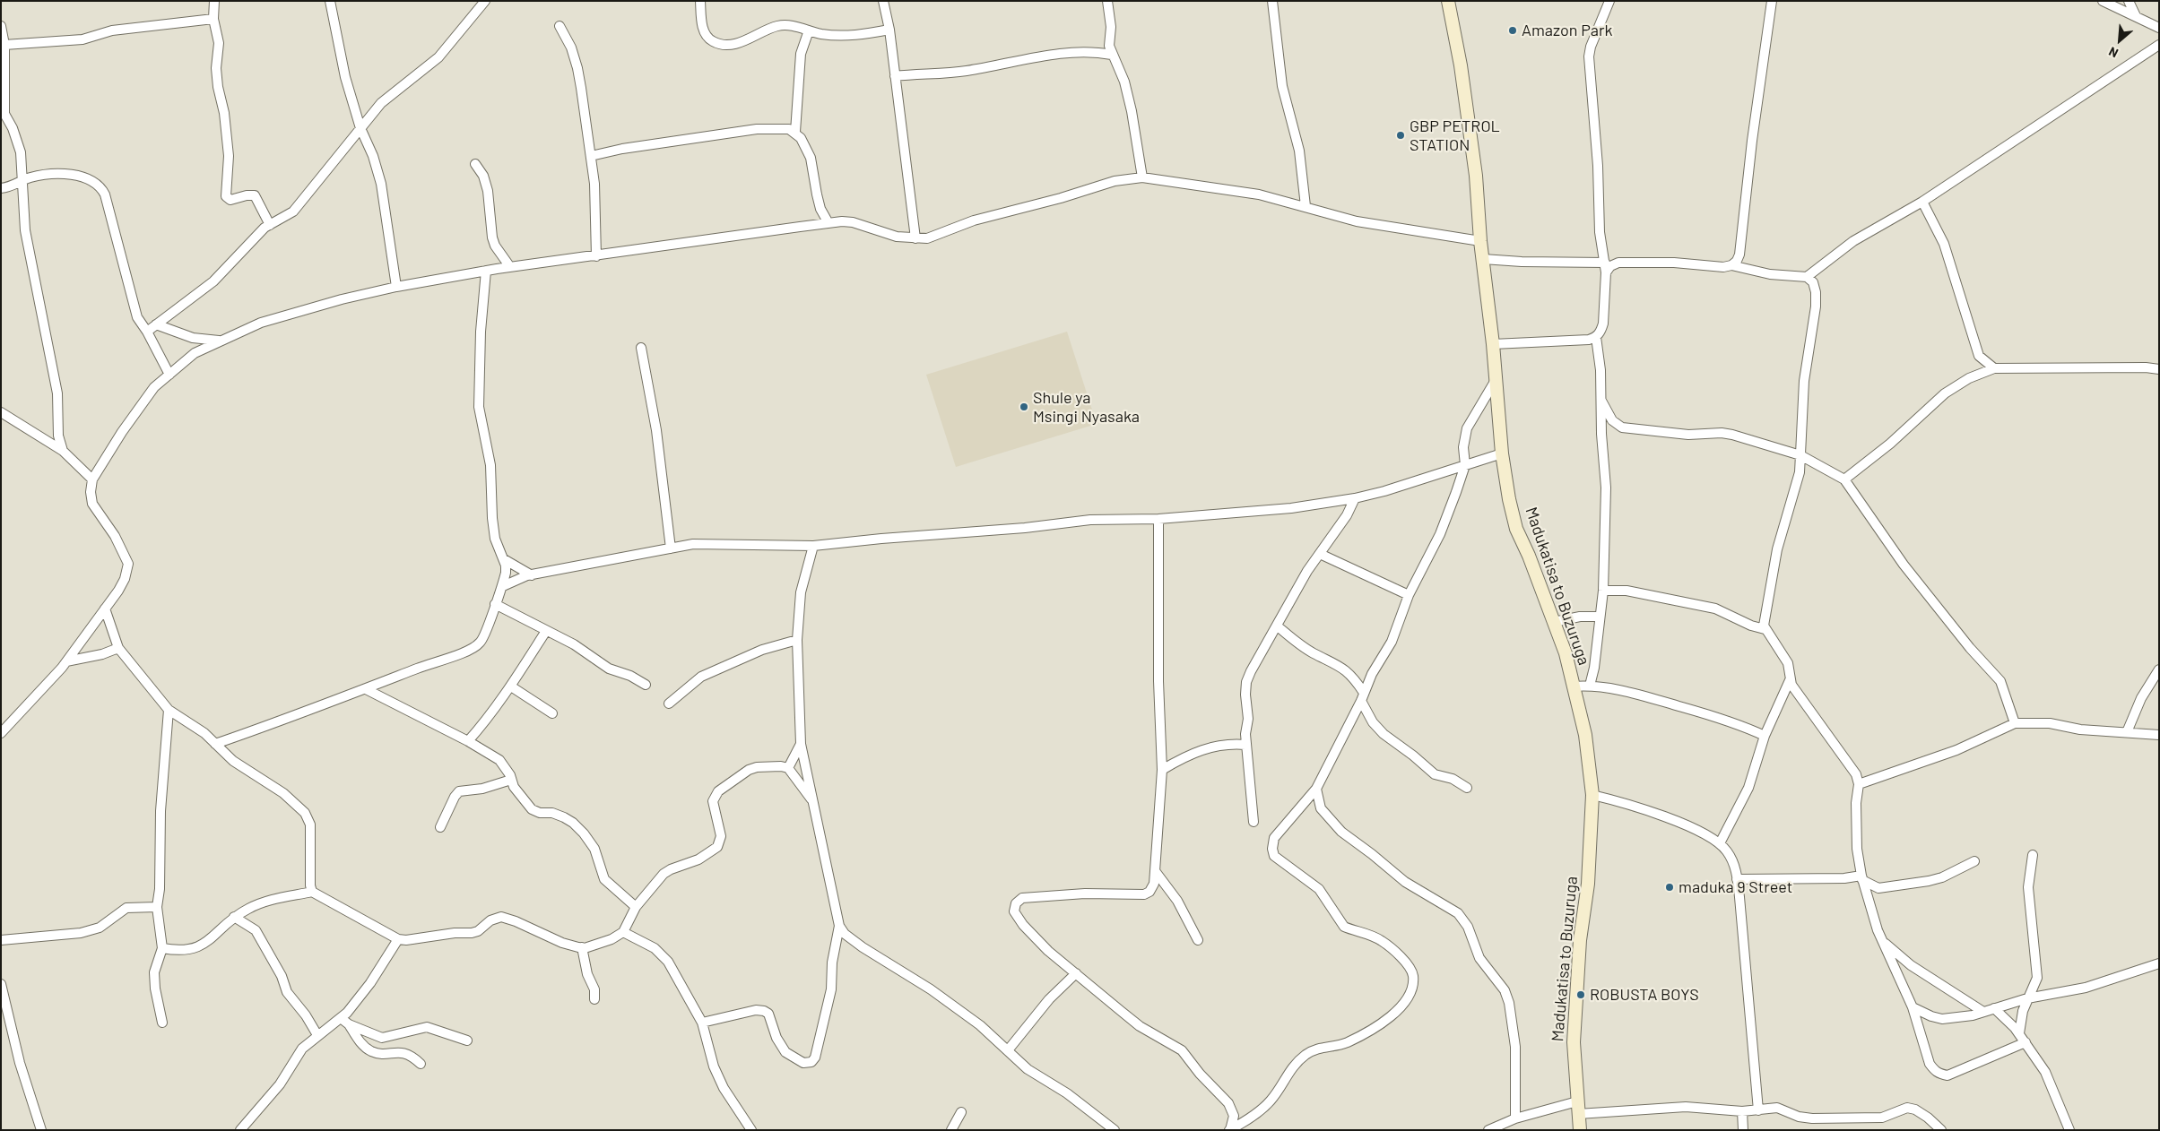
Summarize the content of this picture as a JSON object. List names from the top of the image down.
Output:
{
  "streets": {
    "main road": ["Madukatisa to Buzuruga"]
  },
  "places": [
    "Amazon Park",
    "GBP PETROL STATION",
    "Shule ya Msingi Nyasaka",
    "maduka 9 Street",
    "ROBUSTA BOYS"
  ],
  "north": "bottom left"
}
